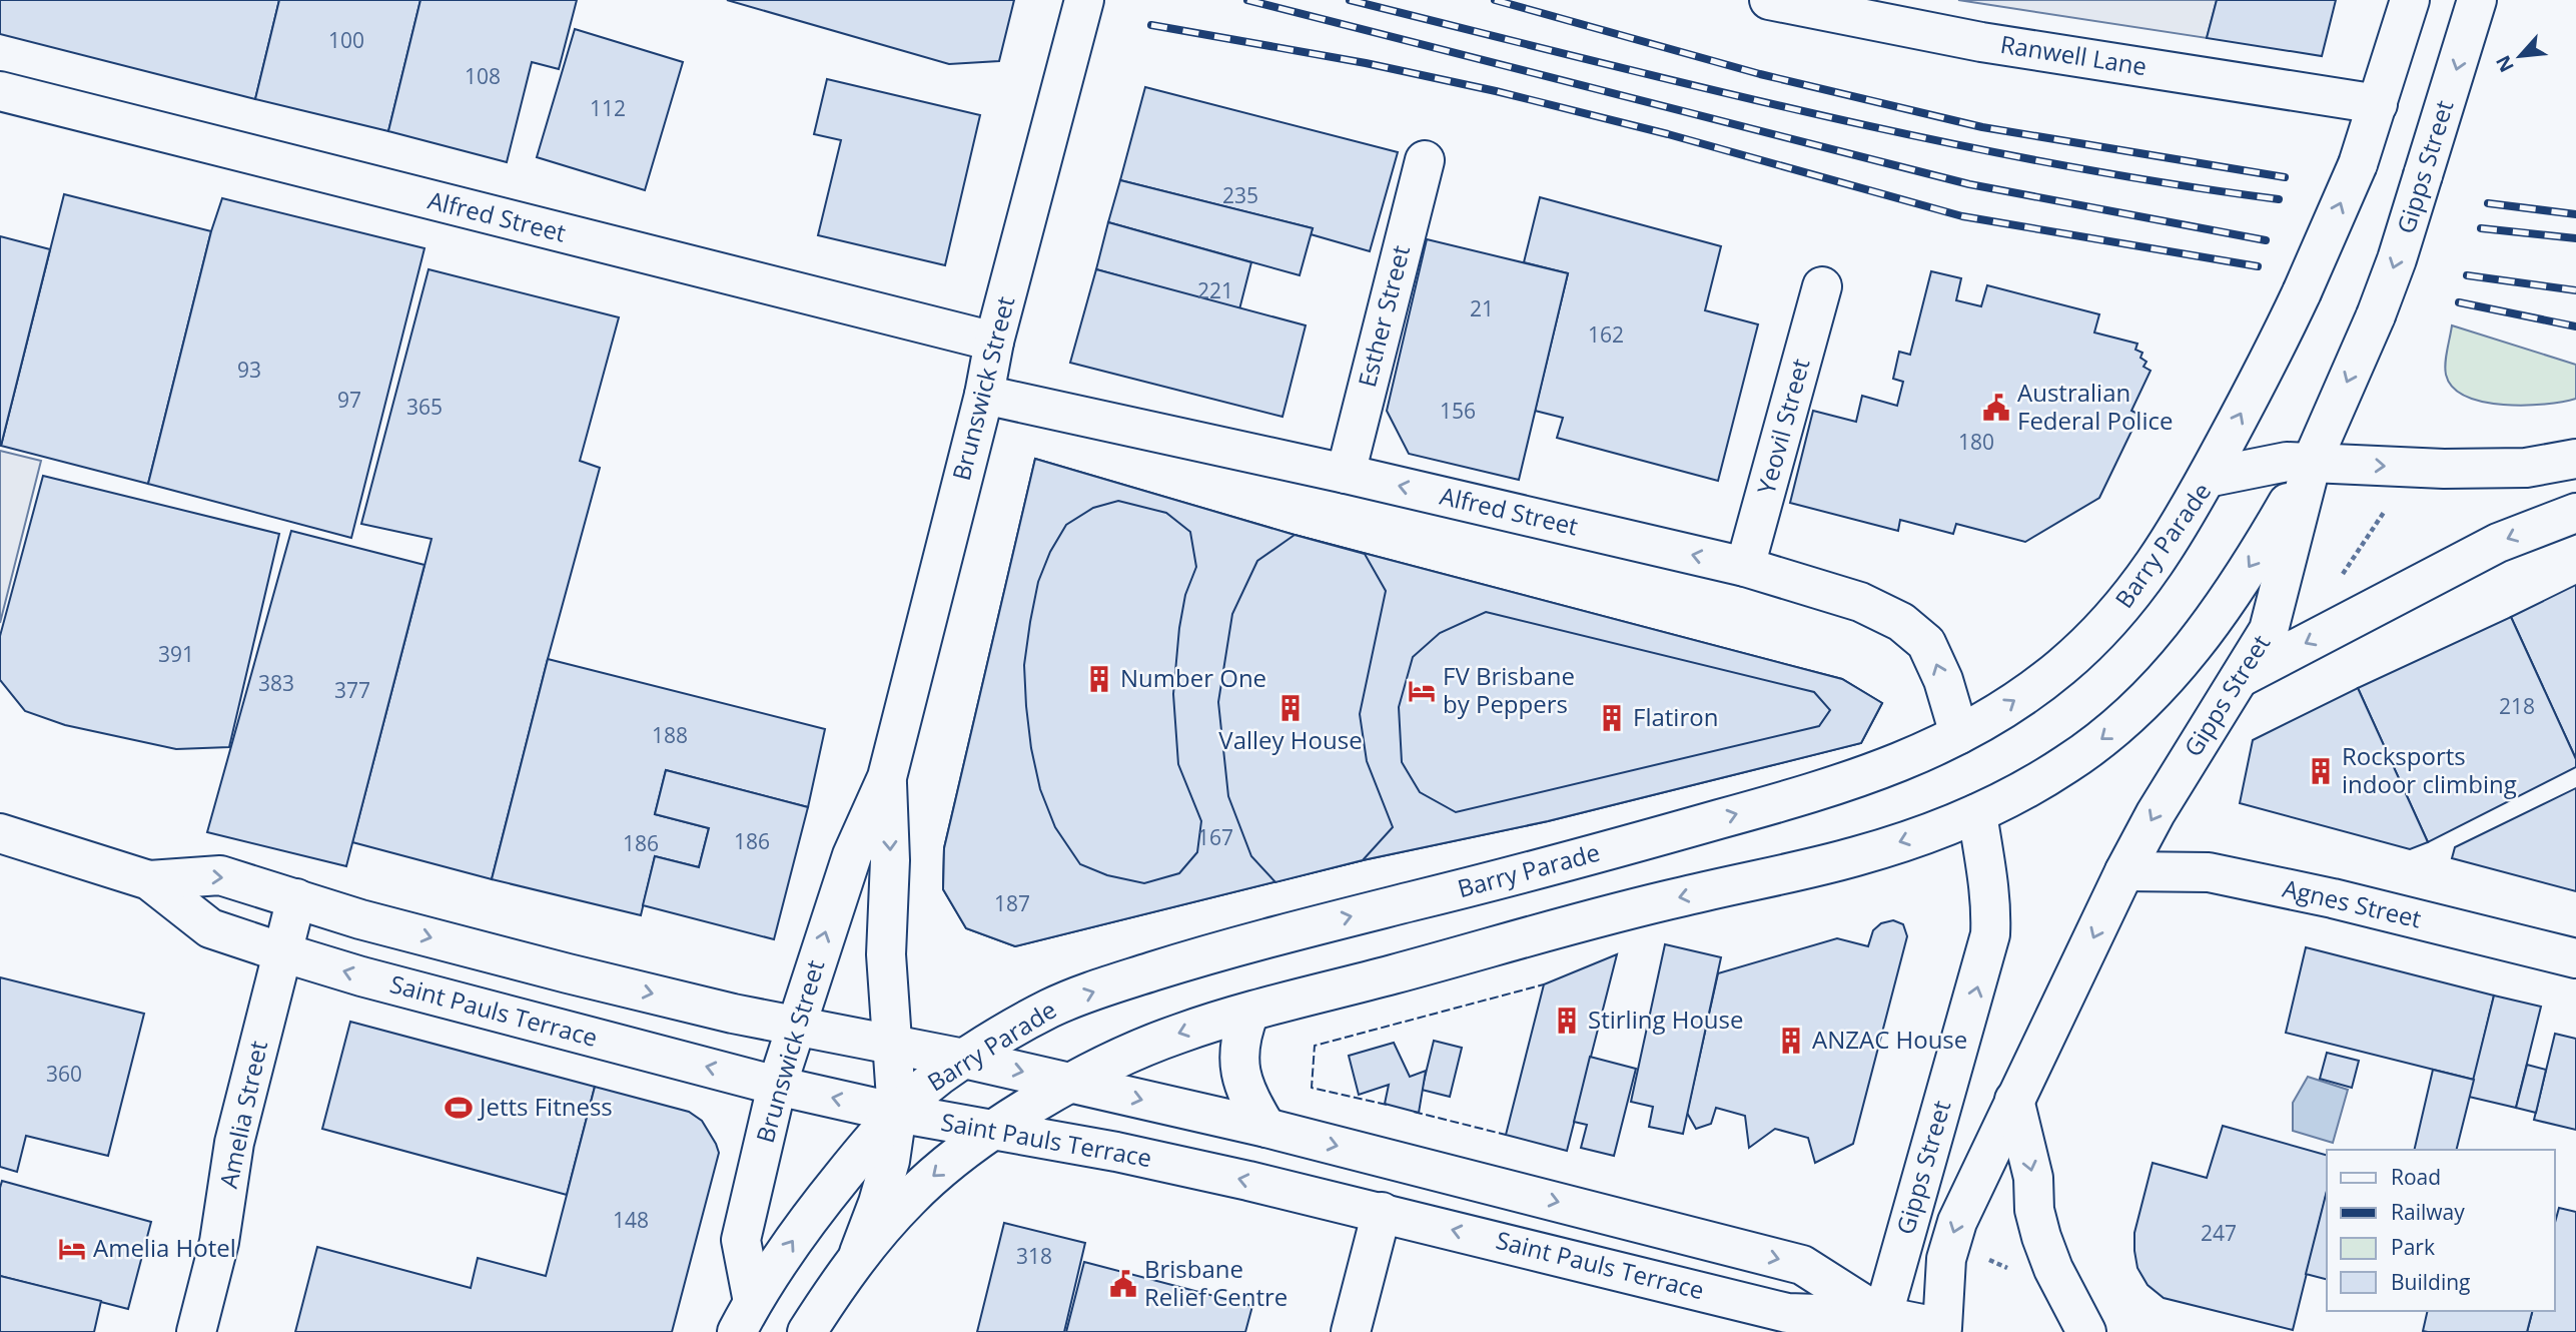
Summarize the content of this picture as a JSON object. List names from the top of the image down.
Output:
{
  "streets": {
    "main road": [
      "Ranwell Lane",
      "Gipps Street",
      "Alfred Street",
      "Esther Street",
      "Brunswick Street",
      "Yeovil Street",
      "Barry Parade",
      "Agnes Street",
      "Saint Pauls Terrace",
      "Amelia Street"
    ]
  },
  "crossings": [
    ["Gipps Street", "Barry Parade"],
    ["Gipps Street", "Agnes Street"],
    ["Gipps Street", "Saint Pauls Terrace"],
    ["Alfred Street", "Esther Street"],
    ["Alfred Street", "Brunswick Street"],
    ["Alfred Street", "Yeovil Street"],
    ["Alfred Street", "Barry Parade"],
    ["Brunswick Street", "Barry Parade"],
    ["Brunswick Street", "Saint Pauls Terrace"],
    ["Barry Parade", "Saint Pauls Terrace"],
    ["Saint Pauls Terrace", "Amelia Street"]
  ],
  "places": {
    "public building": ["Australian Federal Police", "Brisbane Relief Centre"],
    "building": [
      "Number One",
      "Valley House",
      "Flatiron",
      "Rocksports indoor climbing",
      "Stirling House",
      "ANZAC House"
    ],
    "hotel": ["FV Brisbane by Peppers", "Amelia Hotel"],
    "sports": ["Jetts Fitness"]
  },
  "house_numbers": [
    "100",
    "108",
    "112",
    "235",
    "221",
    "21",
    "162",
    "93",
    "97",
    "365",
    "156",
    "180",
    "391",
    "383",
    "377",
    "218",
    "188",
    "167",
    "186",
    "186",
    "187",
    "360",
    "148",
    "247",
    "318"
  ],
  "legend": [
    "Road",
    "Railway",
    "Park",
    "Building"
  ],
  "north": "bottom left"
}
